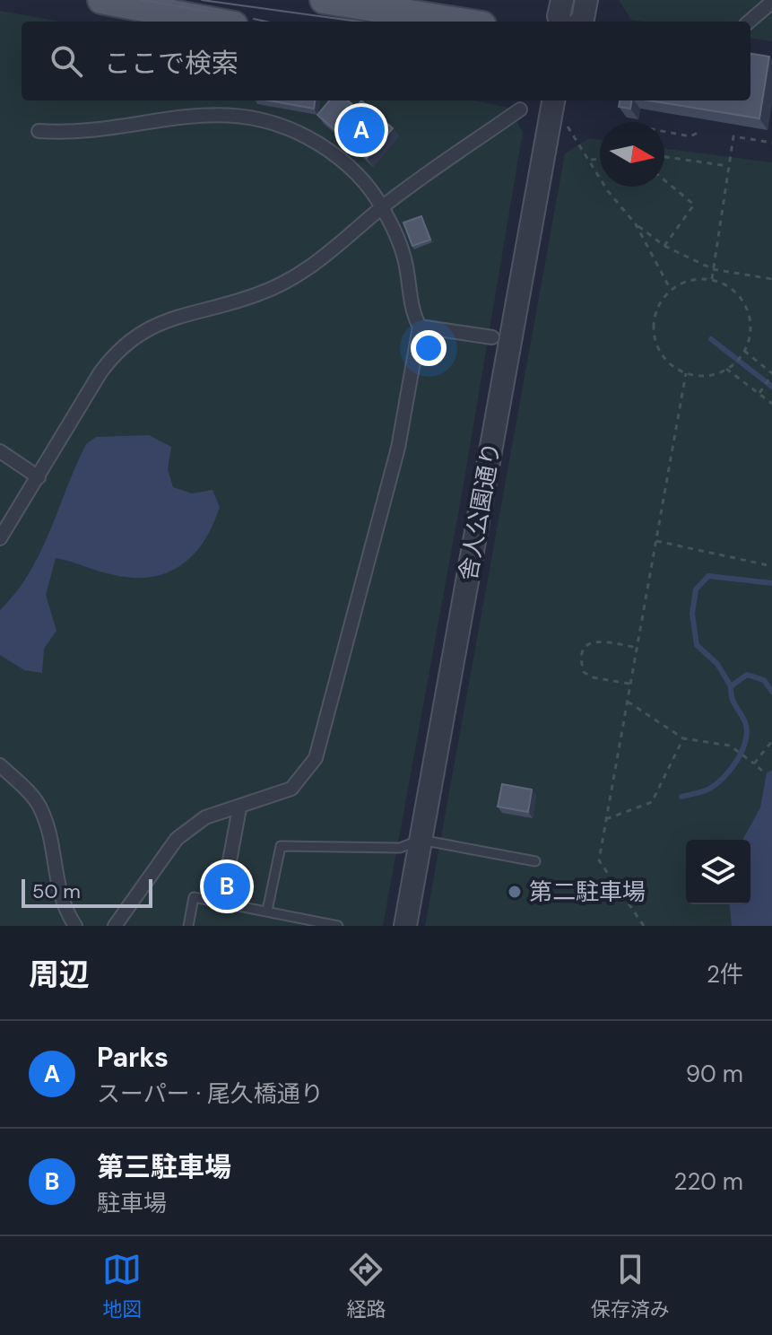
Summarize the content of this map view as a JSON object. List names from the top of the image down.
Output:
{
  "streets": {
    "street": ["舎人公園通り"]
  },
  "places": ["第二駐車場"],
  "scale_bar": "50 m",
  "north": "right",
  "page": {
    "search": "ここで検索",
    "pins": ["A", "B"],
    "scale": "50 m",
    "heading": ["周辺", "2件"],
    "list": [
      {
        "mark": "A",
        "name": "Parks",
        "note": "スーパー · 尾久橋通り",
        "value": "90 m"
      },
      {
        "mark": "B",
        "name": "第三駐車場",
        "note": "駐車場",
        "value": "220 m"
      }
    ],
    "nav": ["地図", "経路", "保存済み"]
  }
}
